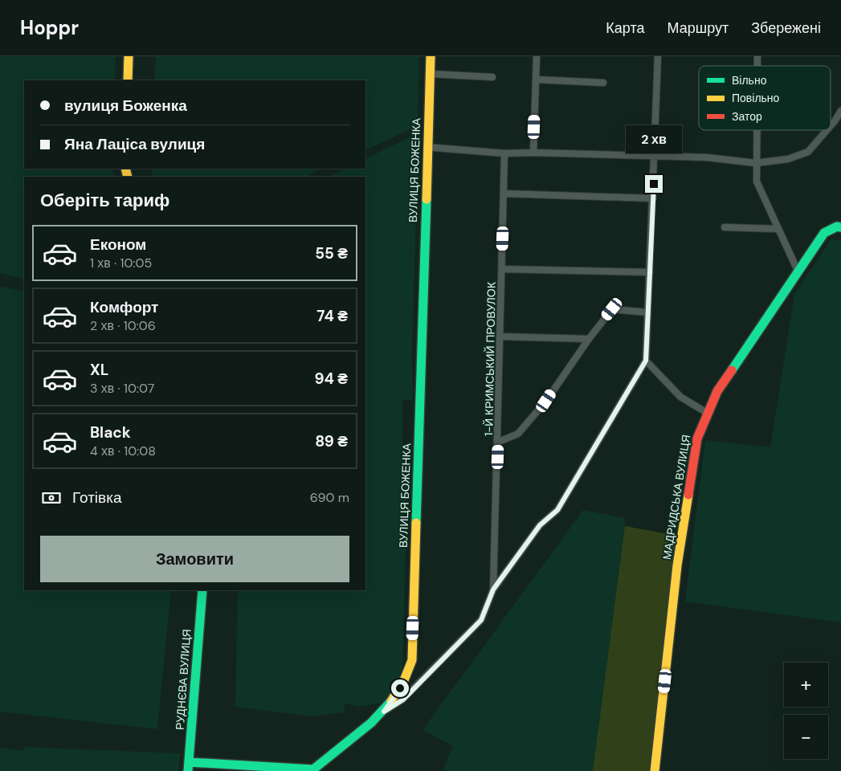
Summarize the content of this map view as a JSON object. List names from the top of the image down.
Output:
{
  "streets": {
    "street": [
      "ВУЛИЦЯ БОЖЕНКА",
      "1-Й КРИМСЬКИЙ ПРОВУЛОК",
      "МАДРИДСЬКА ВУЛИЦЯ",
      "РУДНЄВА ВУЛИЦЯ"
    ]
  },
  "crossings": [
    ["ВУЛИЦЯ БОЖЕНКА", "РУДНЄВА ВУЛИЦЯ"]
  ],
  "legend": ["Вільно", "Повільно", "Затор"],
  "page": {
    "header": "Hoppr",
    "nav": ["Карта", "Маршрут", "Збережені"],
    "banner": ["вулиця Боженка", "Яна Лаціса вулиця"],
    "bubble": "2 хв",
    "heading": "Оберіть тариф",
    "list": [
      {
        "name": "Економ",
        "note": "1 хв · 10:05",
        "value": "55 ₴"
      },
      {
        "name": "Комфорт",
        "note": "2 хв · 10:06",
        "value": "74 ₴"
      },
      {
        "name": "XL",
        "note": "3 хв · 10:07",
        "value": "94 ₴"
      },
      {
        "name": "Black",
        "note": "4 хв · 10:08",
        "value": "89 ₴"
      }
    ],
    "pay": ["Готівка", "690 m"],
    "buttons": "Замовити",
    "map_buttons": ["+", "−"]
  }
}
